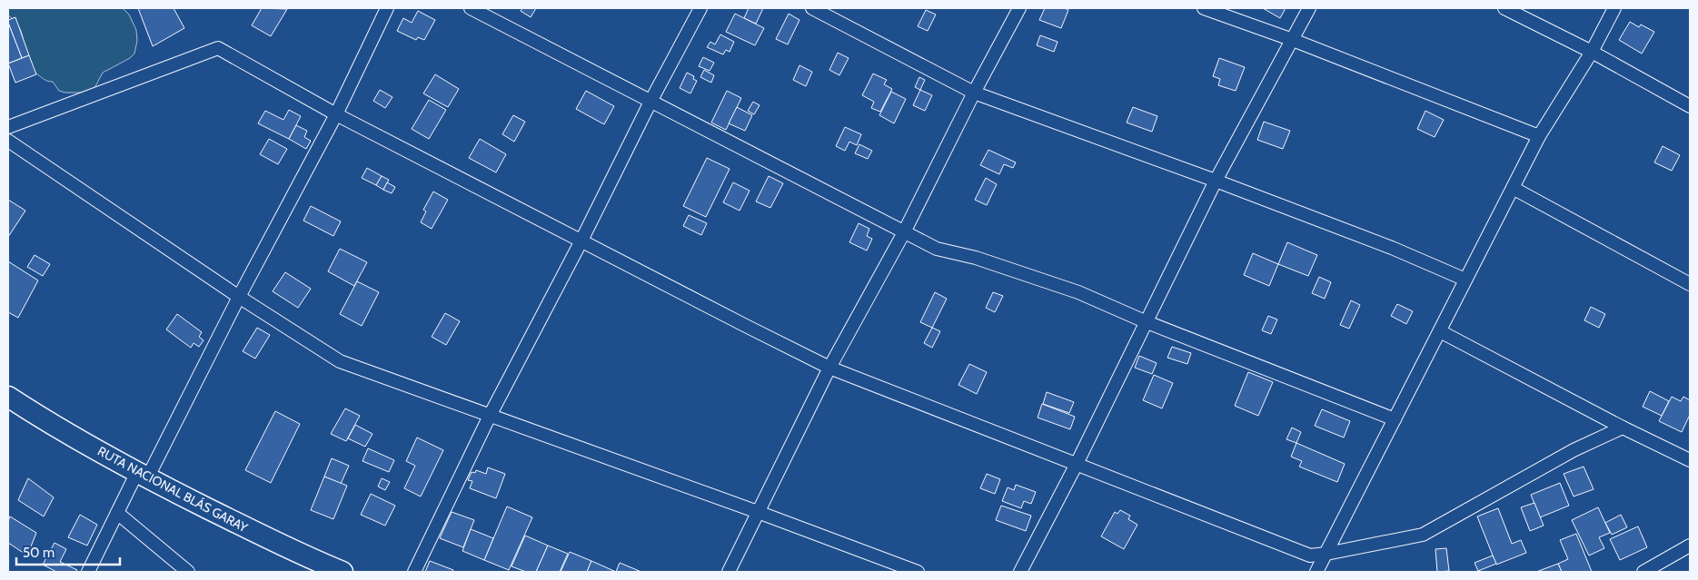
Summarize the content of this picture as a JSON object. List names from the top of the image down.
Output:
{
  "streets": {
    "highway": ["RUTA NACIONAL BLÁS GARAY"]
  },
  "scale_bar": "50 m"
}
